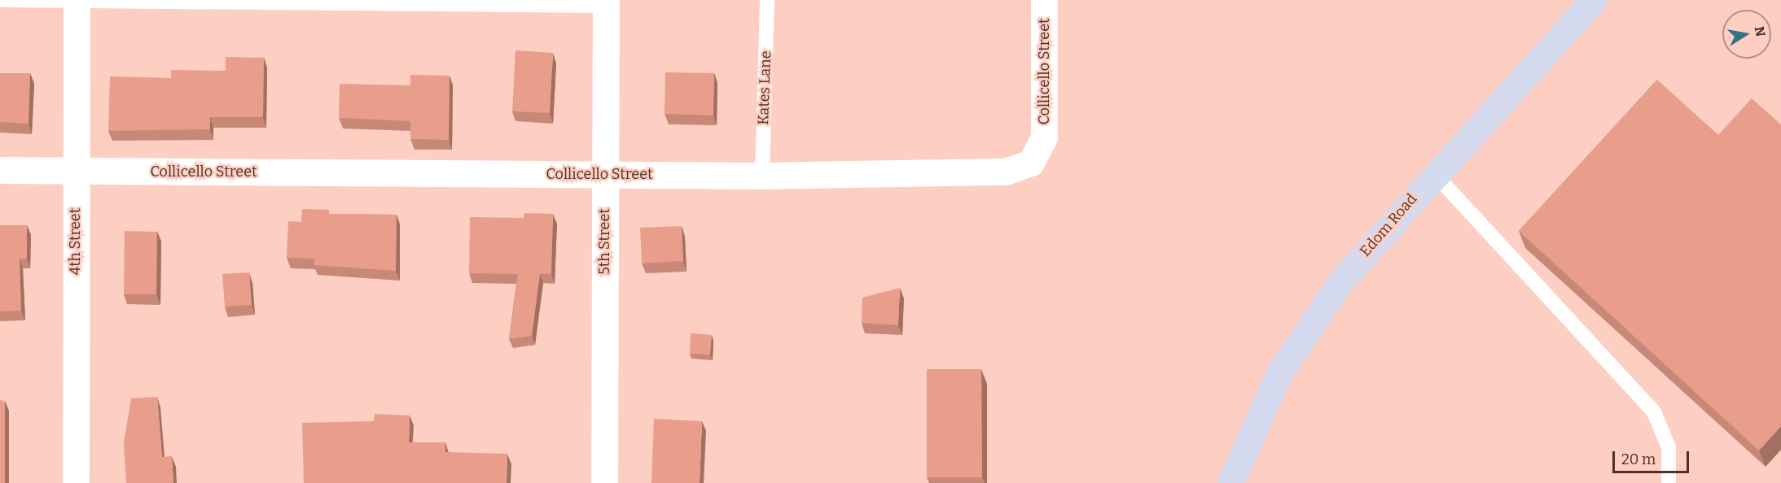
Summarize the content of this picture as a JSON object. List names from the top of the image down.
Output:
{
  "streets": {
    "street": [
      "Collicello Street",
      "Edom Road",
      "4th Street",
      "5th Street"
    ],
    "lane": ["Kates Lane"]
  },
  "crossings": [
    ["Collicello Street", "Kates Lane"],
    ["Collicello Street", "4th Street"],
    ["Collicello Street", "5th Street"]
  ],
  "scale_bar": "20 m",
  "north": "right"
}
